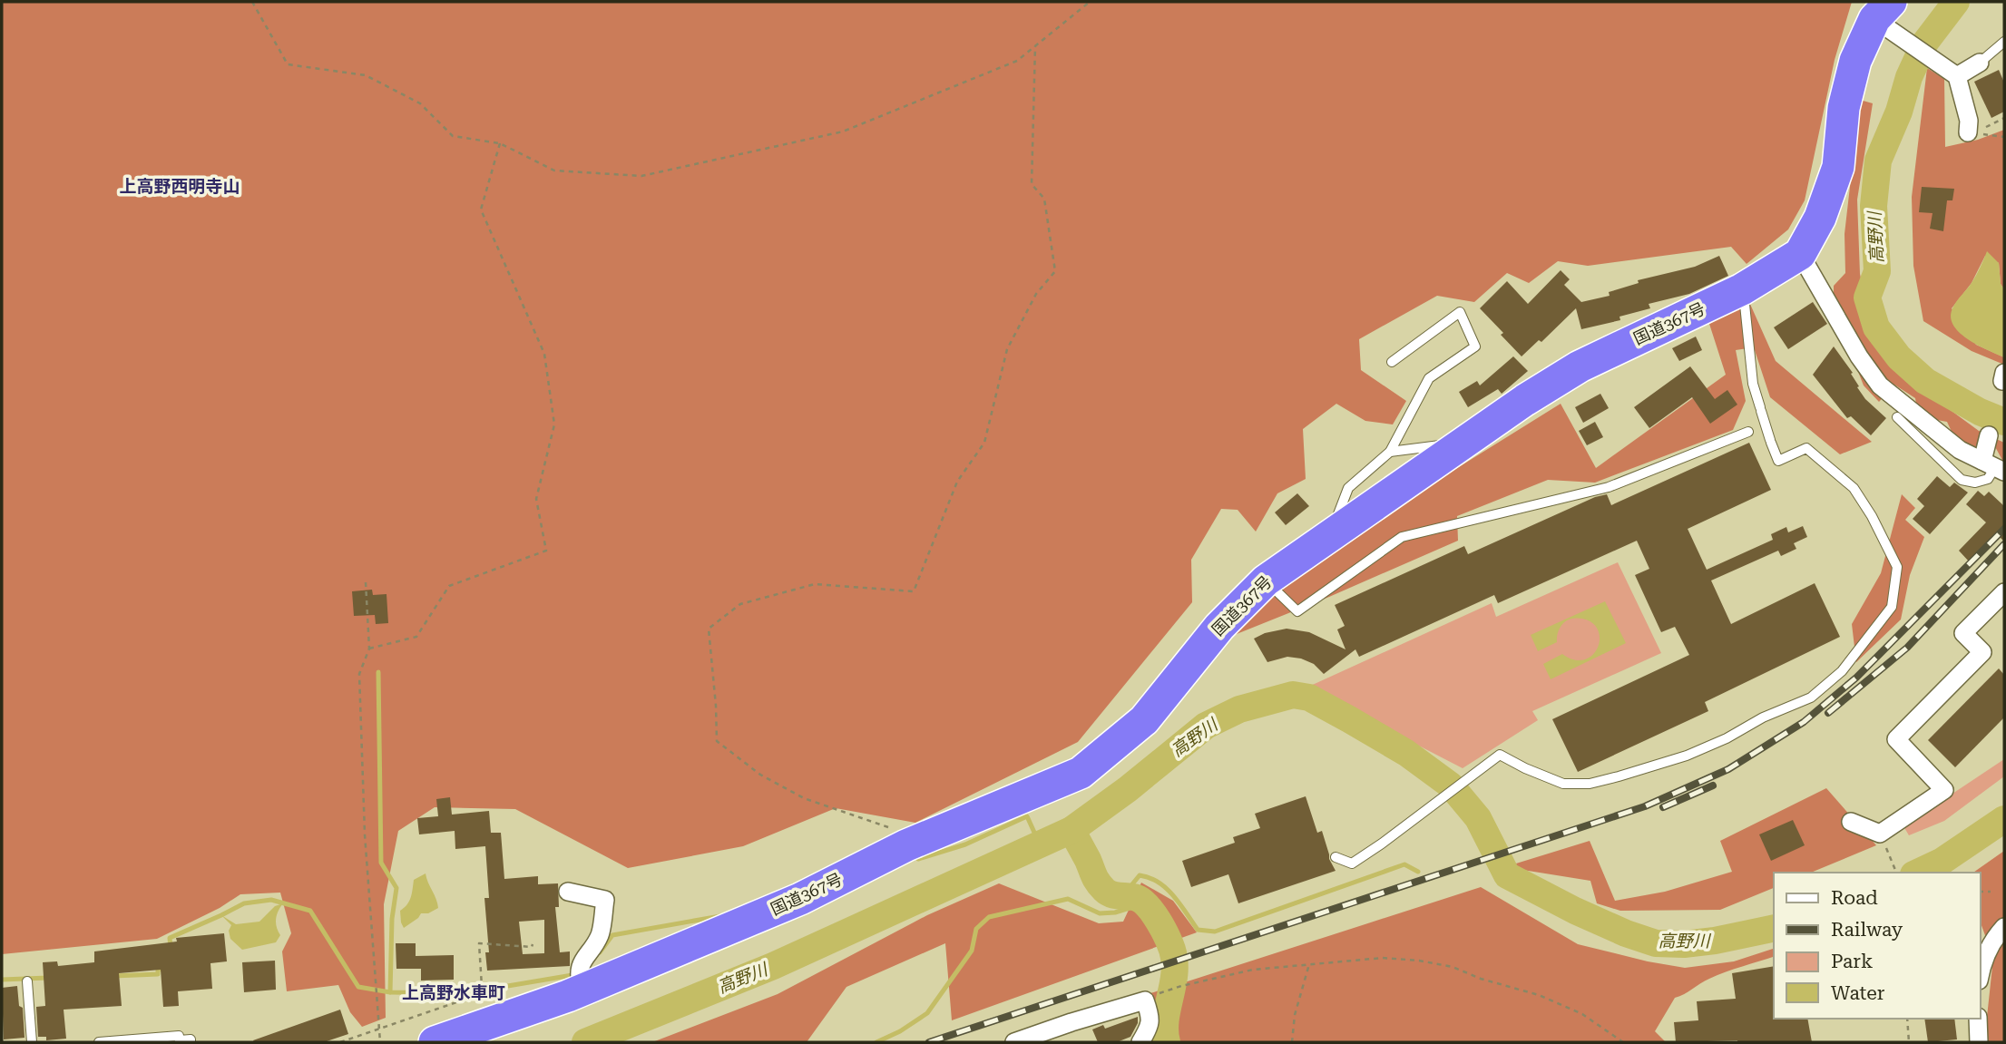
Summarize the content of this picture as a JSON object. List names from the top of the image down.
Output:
{
  "streets": {
    "highway": ["国道367号"]
  },
  "districts": ["上高野西明寺山", "上高野水車町"],
  "water": ["高野川"],
  "legend": [
    "Road",
    "Railway",
    "Park",
    "Water"
  ]
}
